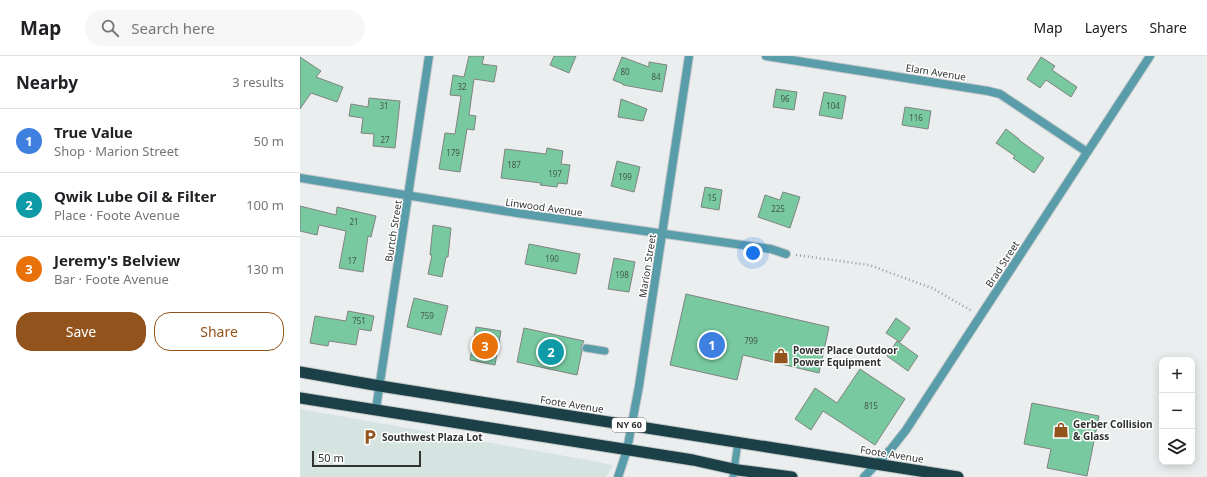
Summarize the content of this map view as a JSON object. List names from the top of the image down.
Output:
{
  "streets": {
    "highway": ["Foote Avenue", "NY 60"],
    "street": [
      "Elam Avenue",
      "Linwood Avenue",
      "Burtch Street",
      "Brad Street",
      "Marion Street"
    ]
  },
  "crossings": [
    ["Elam Avenue", "Brad Street"],
    ["Linwood Avenue", "Burtch Street"],
    ["Linwood Avenue", "Marion Street"],
    ["Burtch Street", "Foote Avenue"],
    ["Brad Street", "Foote Avenue"],
    ["Marion Street", "Foote Avenue"]
  ],
  "places": {
    "shop": ["Power Place Outdoor Power Equipment", "Gerber Collision & Glass"],
    "parking": ["Southwest Plaza Lot"]
  },
  "house_numbers": [
    "80",
    "84",
    "32",
    "96",
    "31",
    "104",
    "116",
    "27",
    "179",
    "187",
    "197",
    "199",
    "15",
    "225",
    "21",
    "190",
    "17",
    "198",
    "759",
    "751",
    "799",
    "815"
  ],
  "scale_bar": "50 m",
  "page": {
    "header": "Map",
    "search": "Search here",
    "nav": ["Map", "Layers", "Share"],
    "heading": ["Nearby", "3 results"],
    "list": [
      {
        "mark": "1",
        "name": "True Value",
        "note": "Shop · Marion Street",
        "value": "50 m"
      },
      {
        "mark": "2",
        "name": "Qwik Lube Oil & Filter",
        "note": "Place · Foote Avenue",
        "value": "100 m"
      },
      {
        "mark": "3",
        "name": "Jeremy's Belview",
        "note": "Bar · Foote Avenue",
        "value": "130 m"
      }
    ],
    "buttons": ["Save", "Share"],
    "pins": ["1", "3", "2"],
    "map_buttons": ["+", "−"],
    "scale": "50 m"
  }
}
